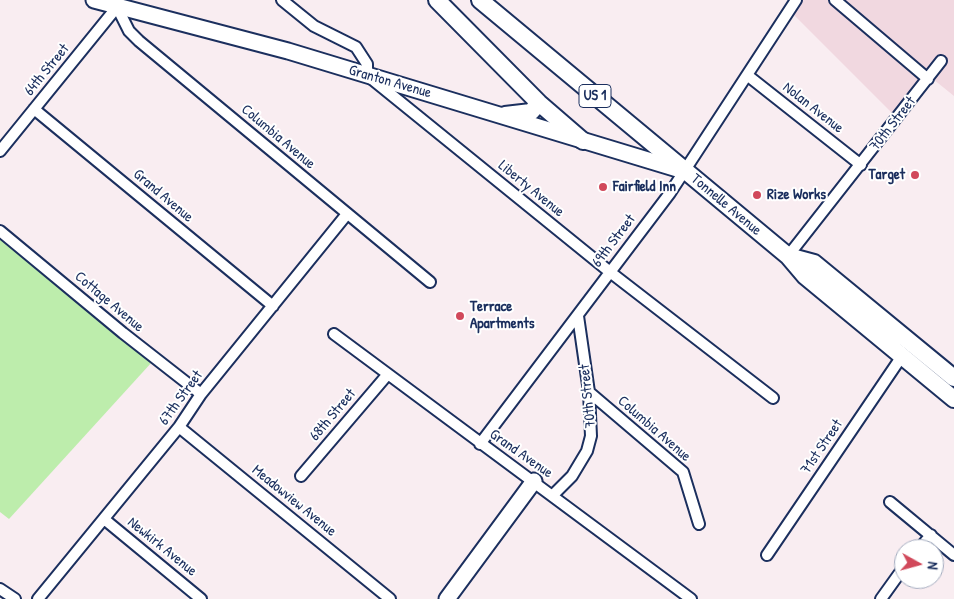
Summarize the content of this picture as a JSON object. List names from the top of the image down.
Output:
{
  "streets": {
    "main road": ["US 1", "Tonnelle Avenue"],
    "street": [
      "64th Street",
      "Granton Avenue",
      "Nolan Avenue",
      "70th Street",
      "Columbia Avenue",
      "Liberty Avenue",
      "Grand Avenue",
      "69th Street",
      "Cottage Avenue",
      "67th Street",
      "68th Street",
      "71st Street",
      "Meadowview Avenue",
      "Newkirk Avenue"
    ]
  },
  "crossings": [
    ["64th Street", "Granton Avenue"],
    ["64th Street", "Columbia Avenue"],
    ["64th Street", "Grand Avenue"],
    ["Granton Avenue", "Columbia Avenue"],
    ["Granton Avenue", "Liberty Avenue"],
    ["Granton Avenue", "Tonnelle Avenue"],
    ["Granton Avenue", "69th Street"],
    ["Nolan Avenue", "70th Street"],
    ["Nolan Avenue", "69th Street"],
    ["70th Street", "Columbia Avenue"],
    ["70th Street", "Grand Avenue"],
    ["70th Street", "Tonnelle Avenue"],
    ["70th Street", "69th Street"],
    ["Columbia Avenue", "67th Street"],
    ["Liberty Avenue", "69th Street"],
    ["Grand Avenue", "69th Street"],
    ["Grand Avenue", "67th Street"],
    ["Grand Avenue", "68th Street"],
    ["Tonnelle Avenue", "69th Street"],
    ["Tonnelle Avenue", "71st Street"],
    ["Cottage Avenue", "67th Street"],
    ["67th Street", "Meadowview Avenue"],
    ["67th Street", "Newkirk Avenue"]
  ],
  "places": [
    "Target",
    "Fairfield Inn",
    "Rize Works",
    "Terrace Apartments"
  ],
  "north": "right"
}
